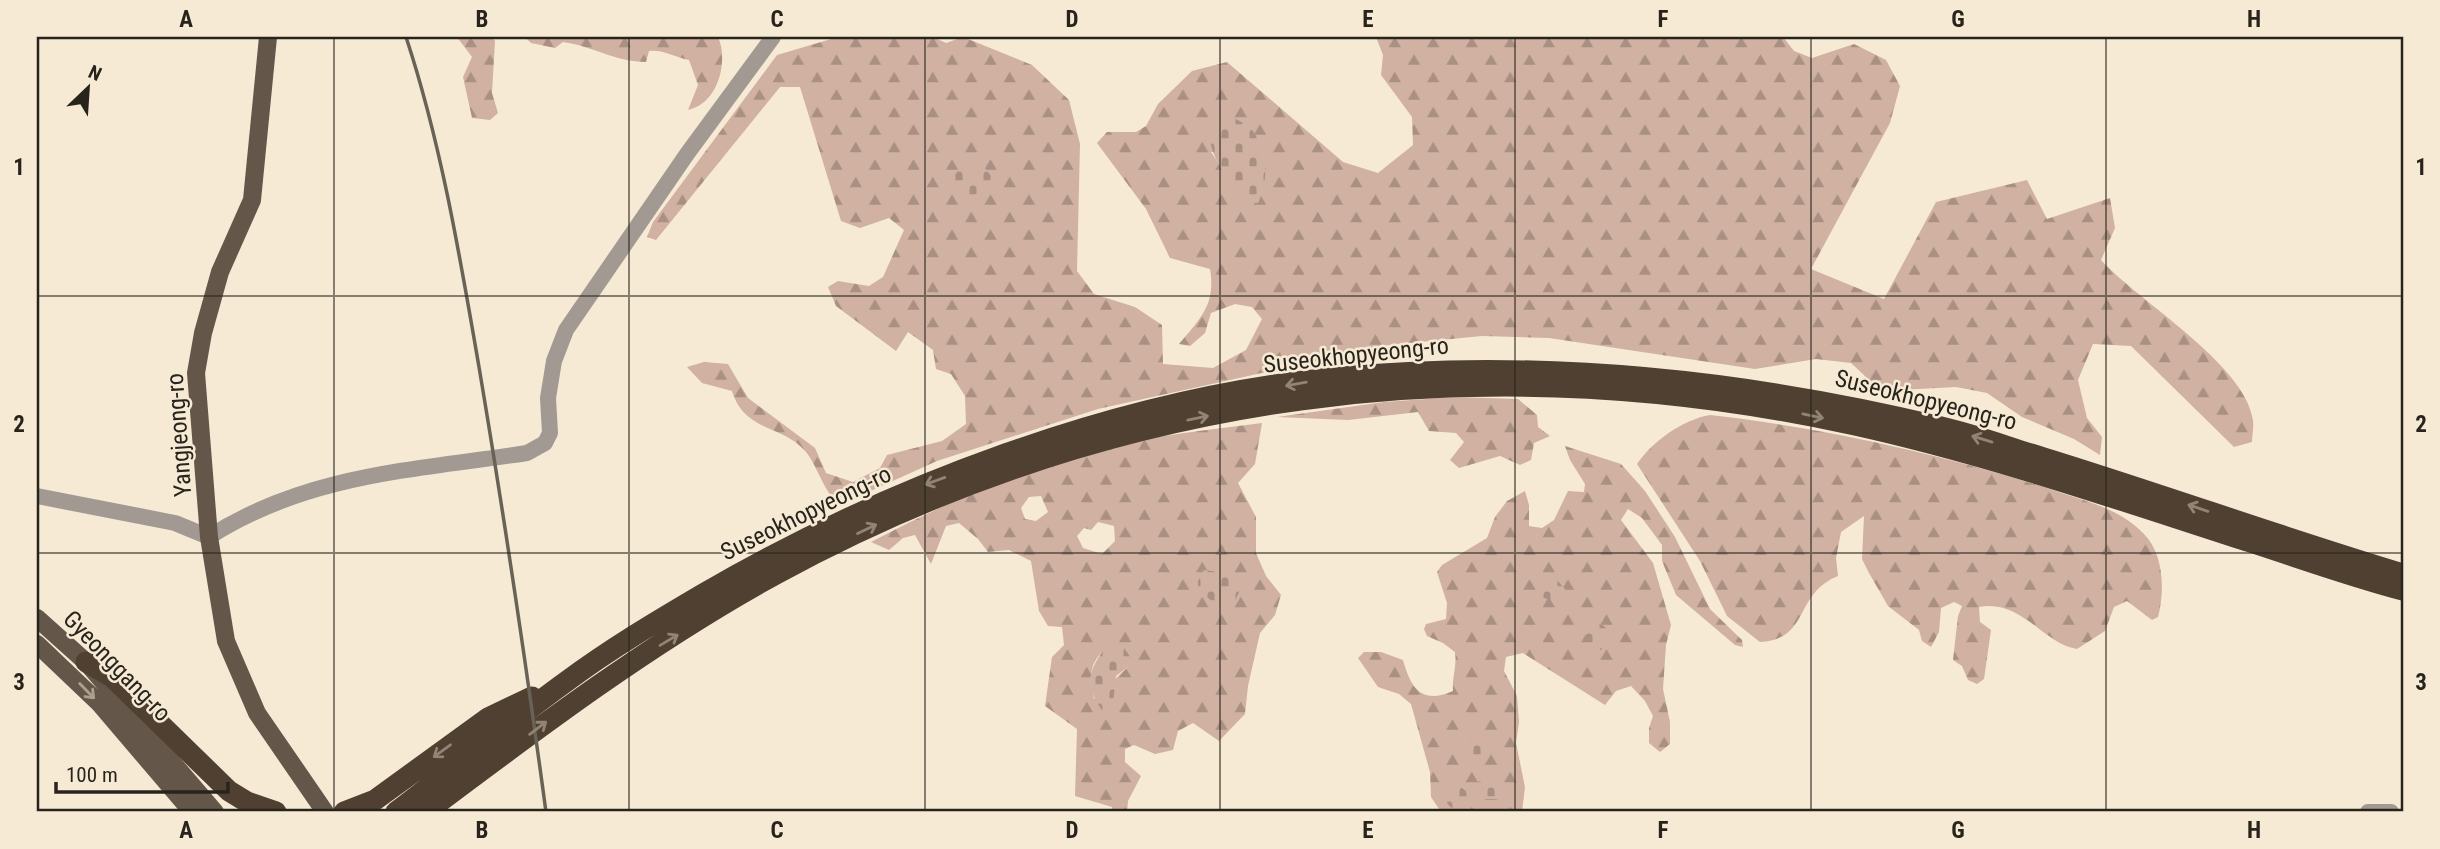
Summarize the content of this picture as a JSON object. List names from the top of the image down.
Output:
{
  "streets": {
    "highway": ["Suseokhopyeong-ro"],
    "main road": ["Yangjeong-ro", "Gyeonggang-ro"]
  },
  "scale_bar": "100 m",
  "north": "top right",
  "grid": {
    "columns": [
      "A",
      "B",
      "C",
      "D",
      "E",
      "F",
      "G",
      "H"
    ],
    "rows": ["1", "2", "3"]
  }
}
